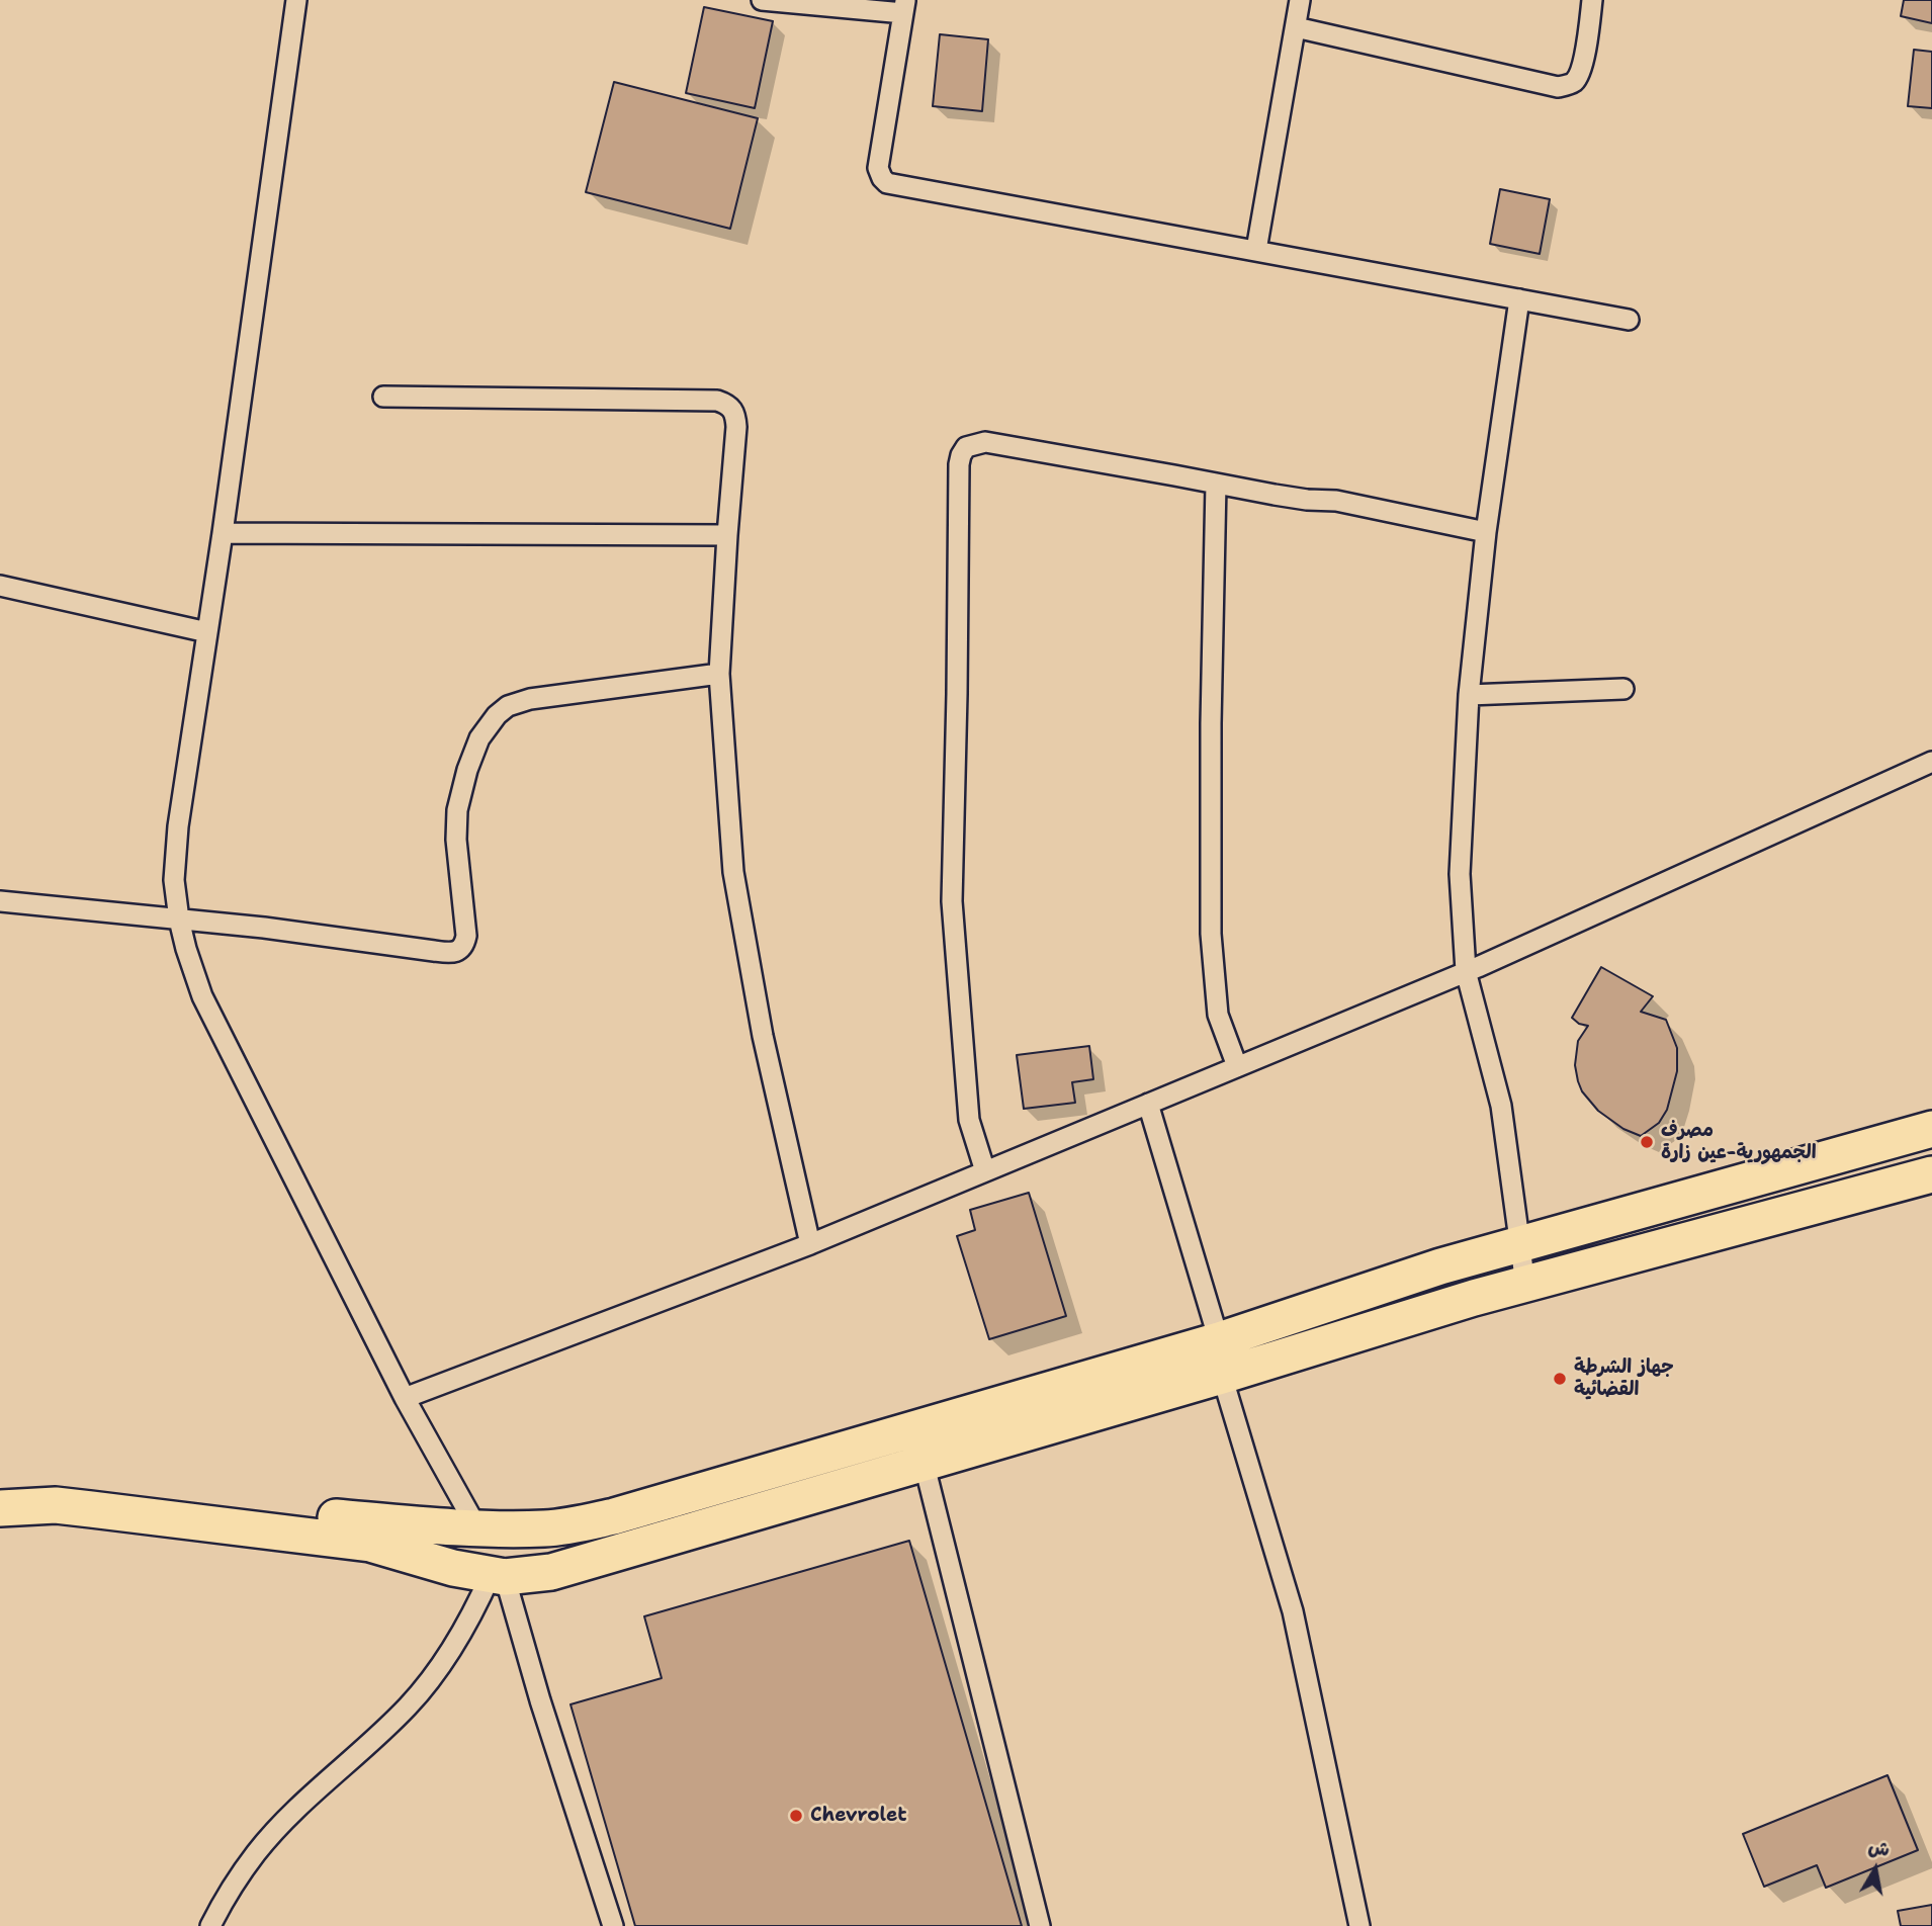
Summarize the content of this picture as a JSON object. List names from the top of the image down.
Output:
{
  "places": ["مصرف الجمهورية-عين زارة", "جهاز الشرطة القضائية", "Chevrolet"],
  "north": "top"
}
